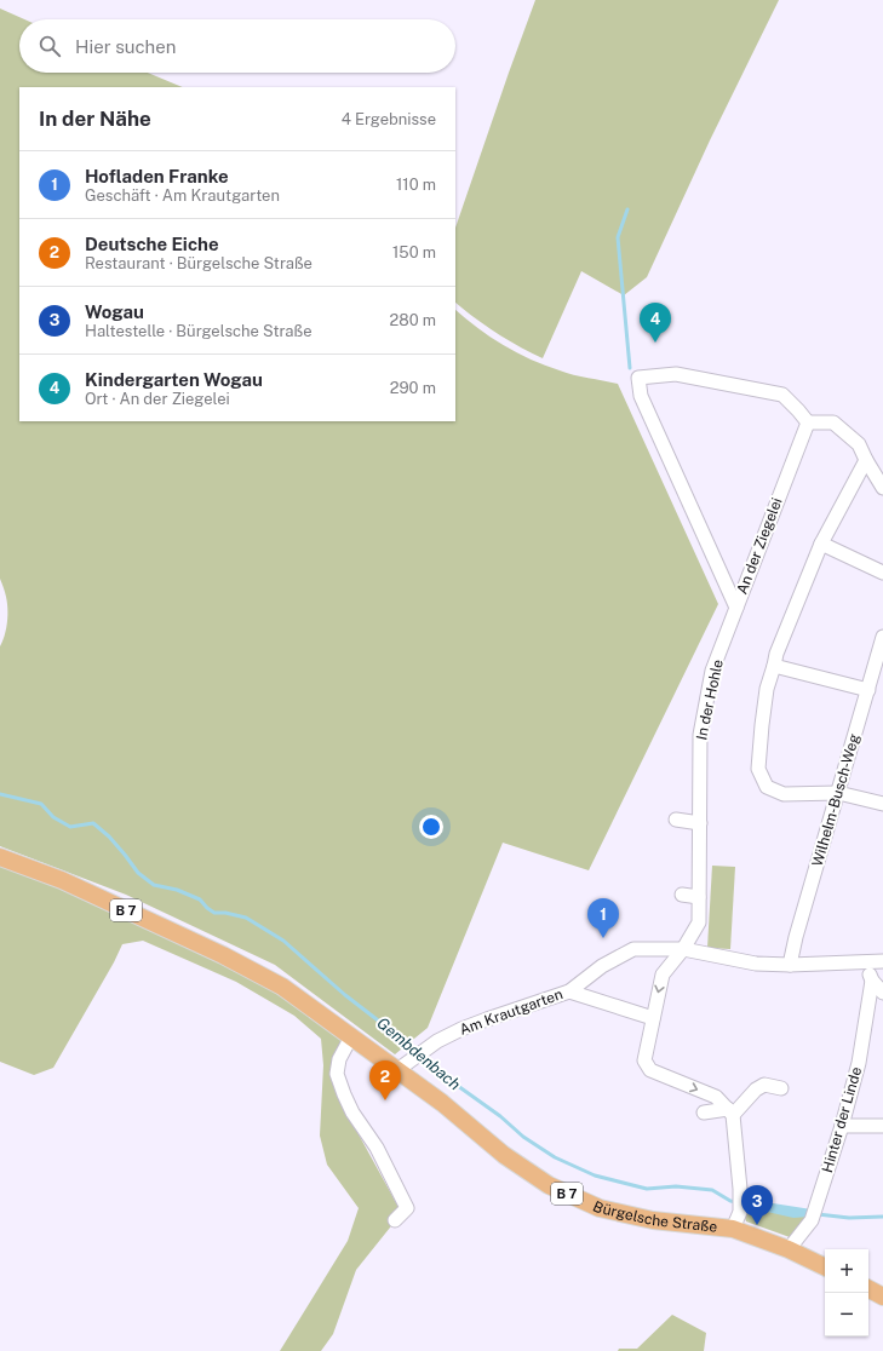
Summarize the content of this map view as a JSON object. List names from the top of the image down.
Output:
{
  "streets": {
    "main road": ["B 7", "Bürgelsche Straße"],
    "street": [
      "An der Ziegelei",
      "In der Hohle",
      "Wilhelm-Busch-Weg",
      "Am Krautgarten",
      "Hinter der Linde"
    ]
  },
  "crossings": [
    ["An der Ziegelei", "In der Hohle"],
    ["In der Hohle", "Am Krautgarten"],
    ["Wilhelm-Busch-Weg", "Am Krautgarten"],
    ["B 7", "Bürgelsche Straße"],
    ["Am Krautgarten", "Bürgelsche Straße"],
    ["Hinter der Linde", "Bürgelsche Straße"]
  ],
  "water": ["Gembdenbach"],
  "page": {
    "search": "Hier suchen",
    "heading": ["In der Nähe", "4 Ergebnisse"],
    "list": [
      {
        "mark": "1",
        "name": "Hofladen Franke",
        "note": "Geschäft · Am Krautgarten",
        "value": "110 m"
      },
      {
        "mark": "2",
        "name": "Deutsche Eiche",
        "note": "Restaurant · Bürgelsche Straße",
        "value": "150 m"
      },
      {
        "mark": "3",
        "name": "Wogau",
        "note": "Haltestelle · Bürgelsche Straße",
        "value": "280 m"
      },
      {
        "mark": "4",
        "name": "Kindergarten Wogau",
        "note": "Ort · An der Ziegelei",
        "value": "290 m"
      }
    ],
    "pins": [
      "4",
      "1",
      "2",
      "3"
    ],
    "map_buttons": ["+", "−"]
  }
}
